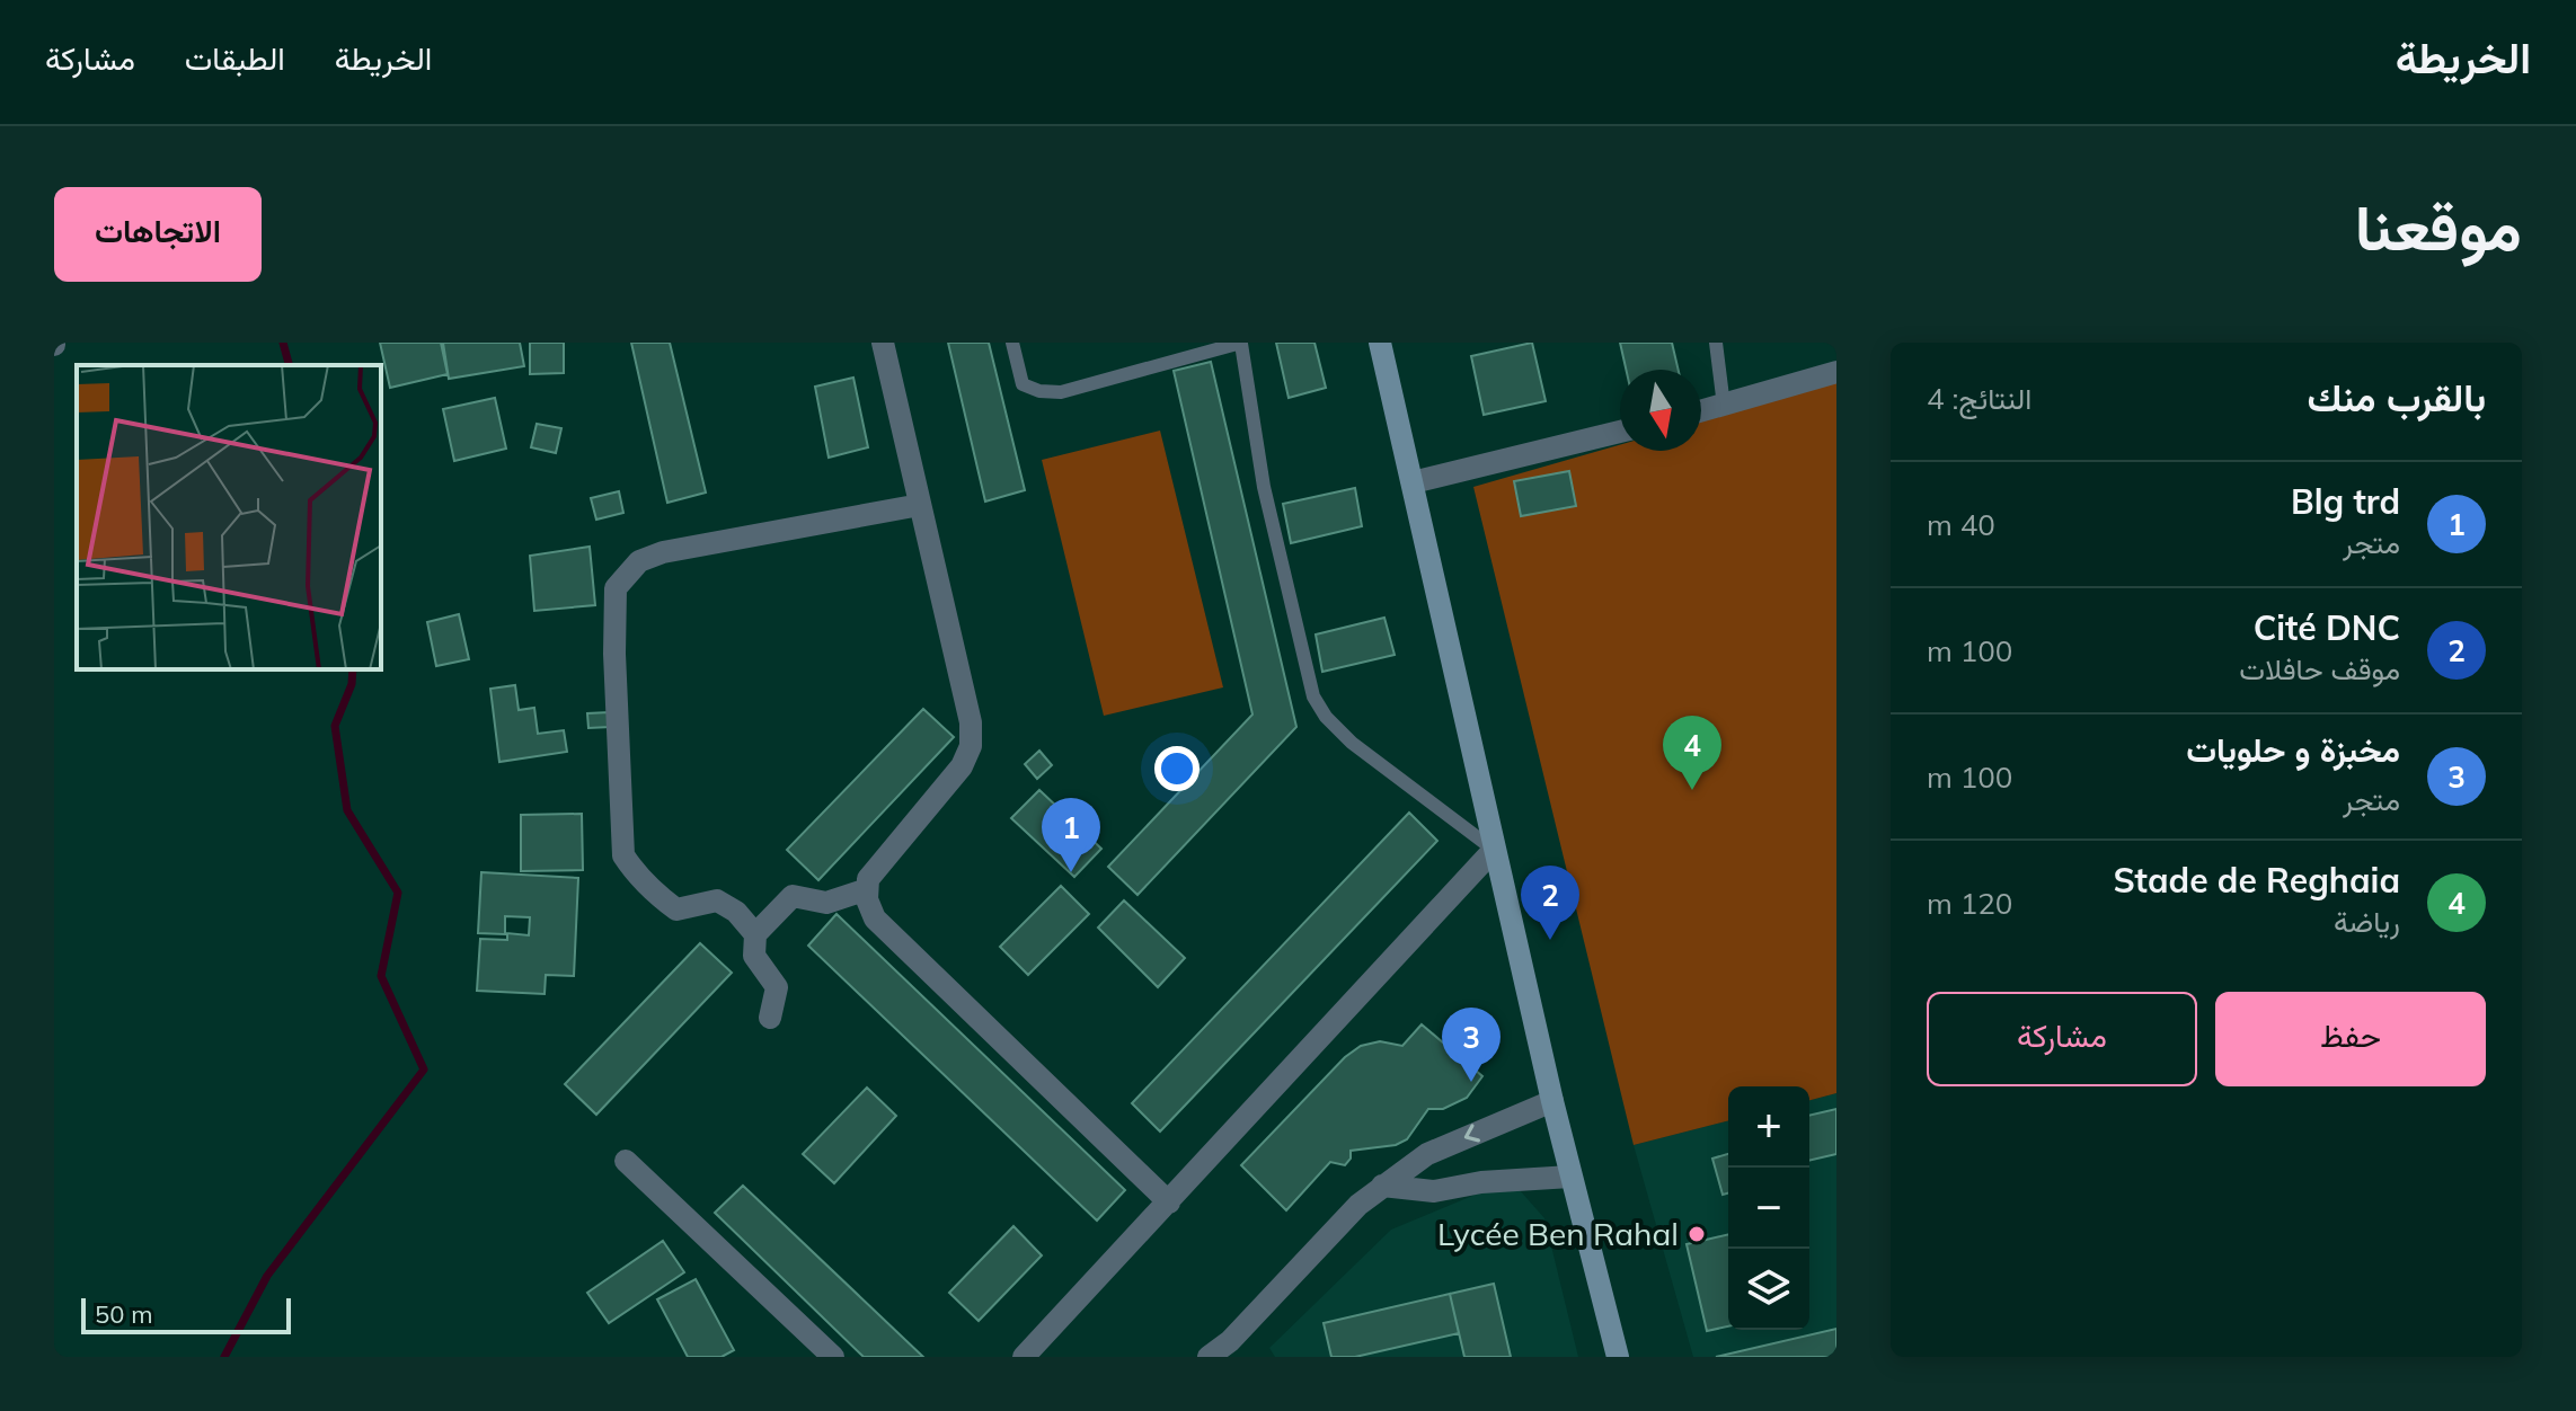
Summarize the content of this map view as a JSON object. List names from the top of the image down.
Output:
{
  "places": ["Lycée Ben Rahal"],
  "scale_bar": "50 m",
  "north": "bottom",
  "page": {
    "header": "الخريطة",
    "nav": ["الخريطة", "الطبقات", "مشاركة"],
    "title": "موقعنا",
    "buttons": [
      "الاتجاهات",
      ["حفظ", "مشاركة"]
    ],
    "heading": ["بالقرب منك", "النتائج: 4"],
    "list": [
      {
        "mark": "1",
        "name": "Blg trd",
        "note": "متجر",
        "value": "40 m"
      },
      {
        "mark": "2",
        "name": "Cité DNC",
        "note": "موقف حافلات",
        "value": "100 m"
      },
      {
        "mark": "3",
        "name": "مخبزة و حلويات",
        "note": "متجر",
        "value": "100 m"
      },
      {
        "mark": "4",
        "name": "Stade de Reghaia",
        "note": "رياضة",
        "value": "120 m"
      }
    ],
    "pins": [
      "4",
      "1",
      "2",
      "3"
    ],
    "map_buttons": ["+", "−"],
    "scale": "50 m"
  }
}
